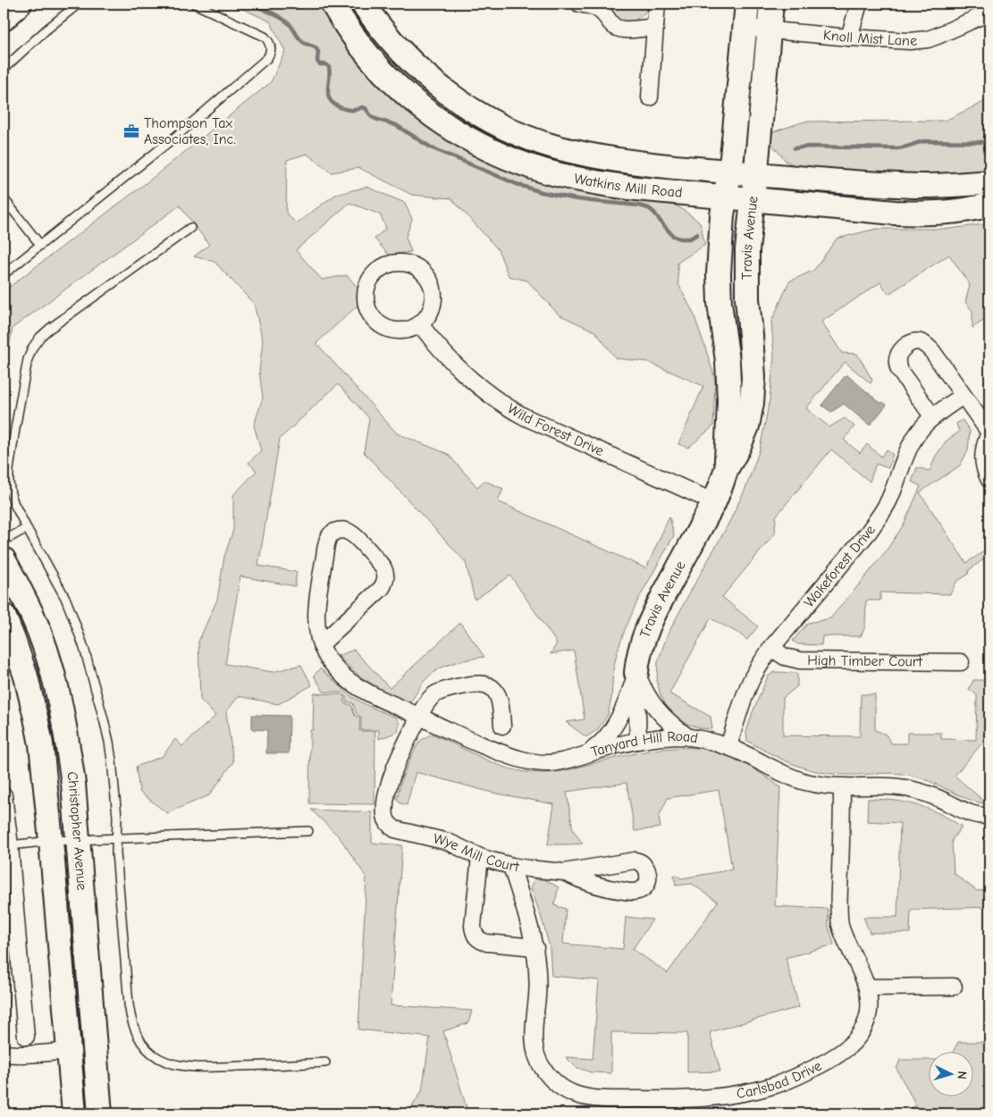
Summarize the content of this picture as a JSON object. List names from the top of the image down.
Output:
{
  "streets": {
    "street": [
      "Knoll Mist Lane",
      "Watkins Mill Road",
      "Travis Avenue",
      "Wild Forest Drive",
      "Wakeforest Drive",
      "High Timber Court",
      "Tanyard Hill Road",
      "Christopher Avenue",
      "Wye Mill Court",
      "Carlsbad Drive"
    ]
  },
  "crossings": [
    ["Knoll Mist Lane", "Travis Avenue"],
    ["Watkins Mill Road", "Travis Avenue"],
    ["Travis Avenue", "Wild Forest Drive"],
    ["Travis Avenue", "Tanyard Hill Road"],
    ["Wakeforest Drive", "High Timber Court"],
    ["Wakeforest Drive", "Tanyard Hill Road"],
    ["Tanyard Hill Road", "Wye Mill Court"],
    ["Tanyard Hill Road", "Carlsbad Drive"],
    ["Wye Mill Court", "Carlsbad Drive"]
  ],
  "places": {
    "office": ["Thompson Tax Associates, Inc."]
  },
  "north": "right"
}
